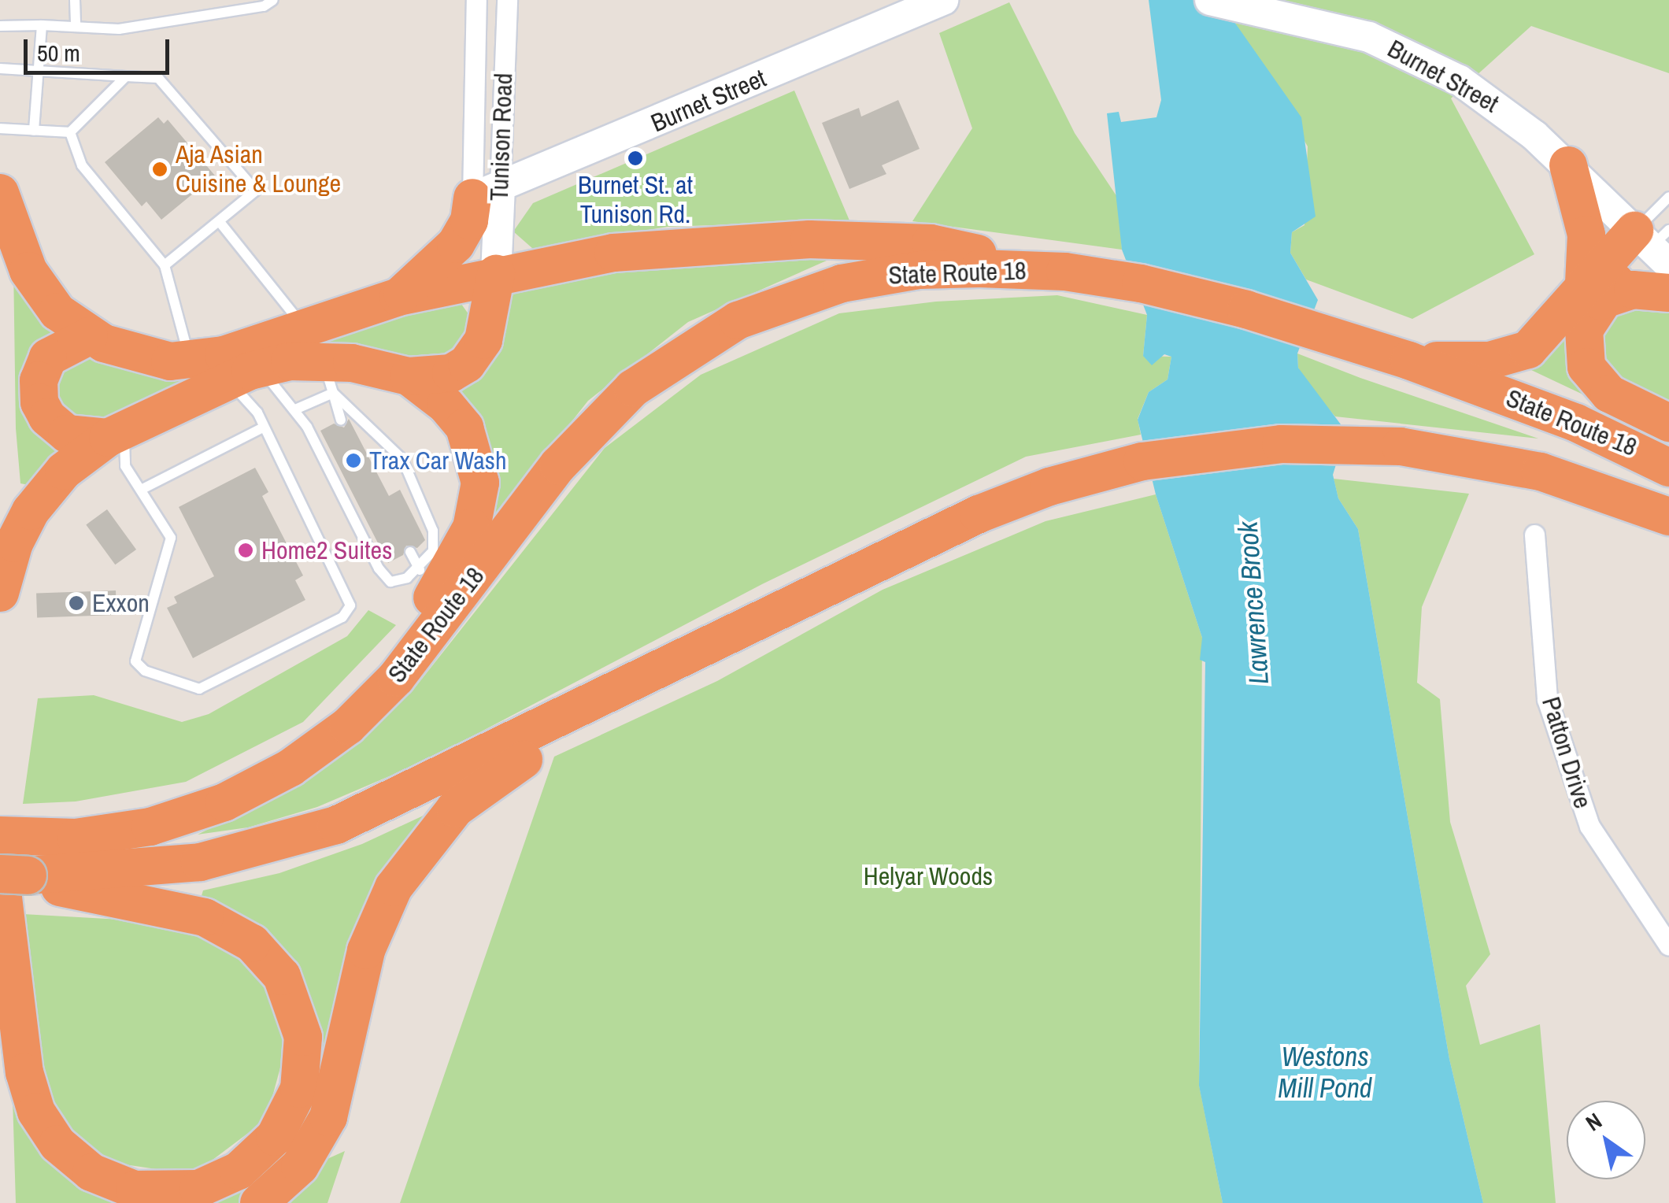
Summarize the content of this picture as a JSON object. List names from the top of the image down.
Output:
{
  "streets": {
    "highway": ["State Route 18"],
    "street": ["Burnet Street", "Tunison Road", "Patton Drive"]
  },
  "crossings": [
    ["Burnet Street", "Tunison Road"]
  ],
  "water": ["Lawrence Brook", "Westons Mill Pond"],
  "parks": ["Helyar Woods"],
  "places": [
    "Burnet St. at Tunison Rd.",
    "Aja Asian Cuisine & Lounge",
    "Trax Car Wash",
    "Home2 Suites",
    "Exxon"
  ],
  "scale_bar": "50 m",
  "north": "top left"
}
